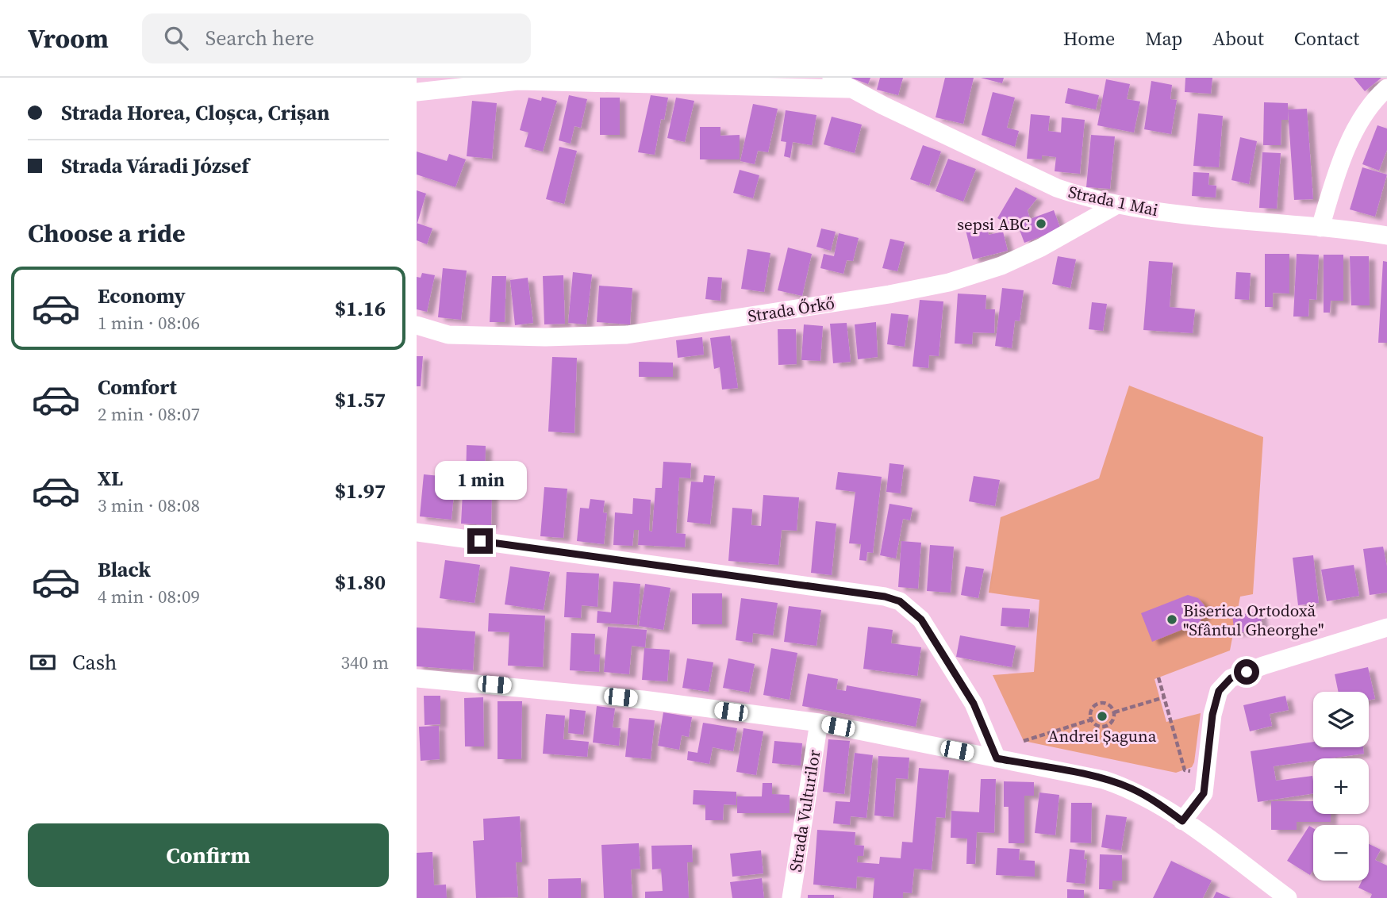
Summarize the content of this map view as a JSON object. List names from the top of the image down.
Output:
{
  "streets": {
    "street": ["Strada 1 Mai", "Strada Őrkő", "Strada Vulturilor"]
  },
  "crossings": [
    ["Strada 1 Mai", "Strada Őrkő"]
  ],
  "places": ["sepsi ABC", "Biserica Ortodoxă \"Sfântul Gheorghe\"", "Andrei Șaguna"],
  "page": {
    "header": "Vroom",
    "search": "Search here",
    "nav": [
      "Home",
      "Map",
      "About",
      "Contact"
    ],
    "banner": ["Strada Horea, Cloșca, Crișan", "Strada Váradi József"],
    "heading": "Choose a ride",
    "list": [
      {
        "name": "Economy",
        "note": "1 min · 08:06",
        "value": "$1.16"
      },
      {
        "name": "Comfort",
        "note": "2 min · 08:07",
        "value": "$1.57"
      },
      {
        "name": "XL",
        "note": "3 min · 08:08",
        "value": "$1.97"
      },
      {
        "name": "Black",
        "note": "4 min · 08:09",
        "value": "$1.80"
      }
    ],
    "bubble": "1 min",
    "pay": ["Cash", "340 m"],
    "map_buttons": ["+", "−"],
    "buttons": "Confirm"
  }
}
